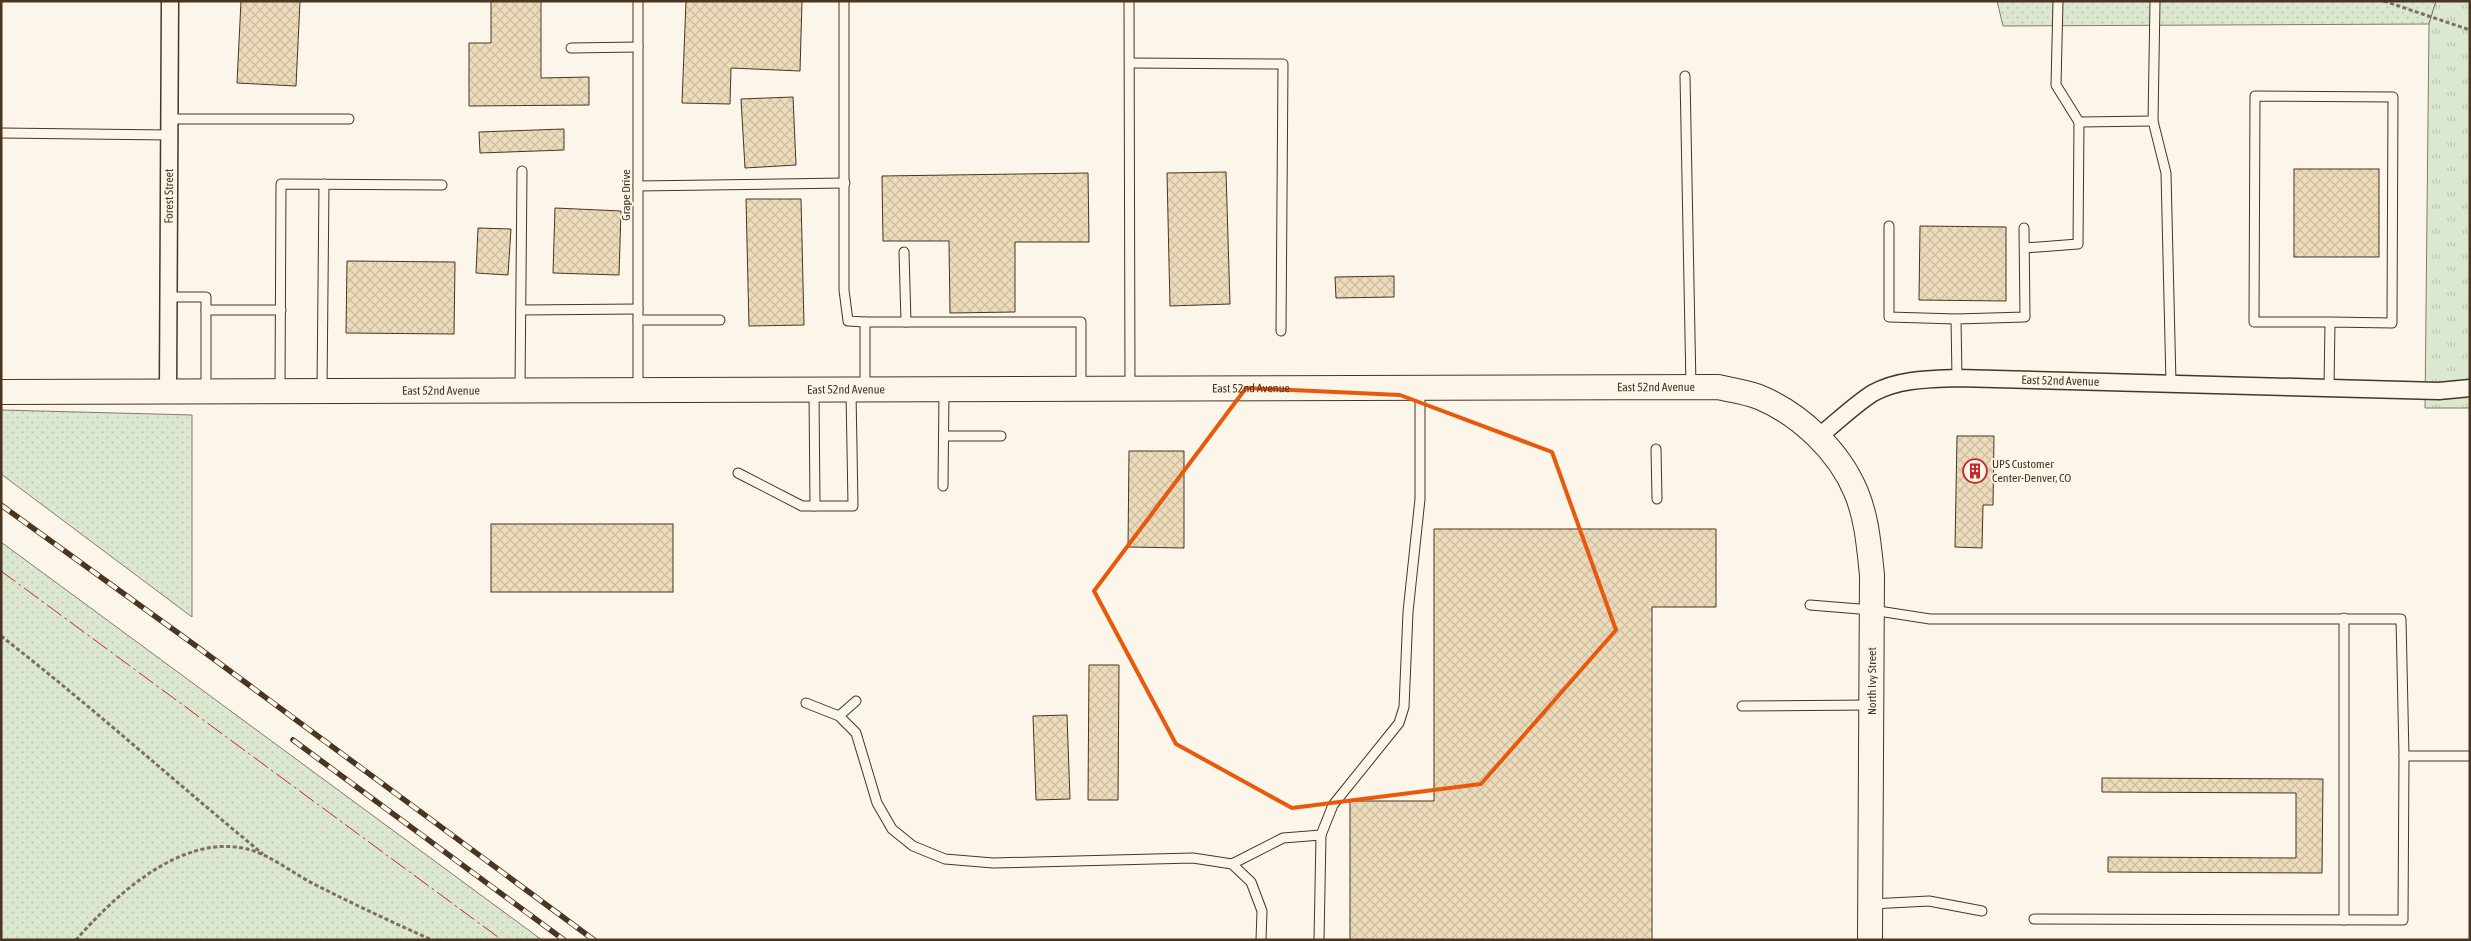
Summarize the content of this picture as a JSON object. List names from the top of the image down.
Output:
{
  "streets": {
    "street": ["Forest Street", "East 52nd Avenue", "North Ivy Street"],
    "lane": ["Grape Drive"]
  },
  "crossings": [
    ["Grape Drive", "East 52nd Avenue"],
    ["Forest Street", "East 52nd Avenue"],
    ["East 52nd Avenue", "North Ivy Street"]
  ],
  "places": {
    "building": ["UPS Customer Center-Denver, CO"]
  }
}
